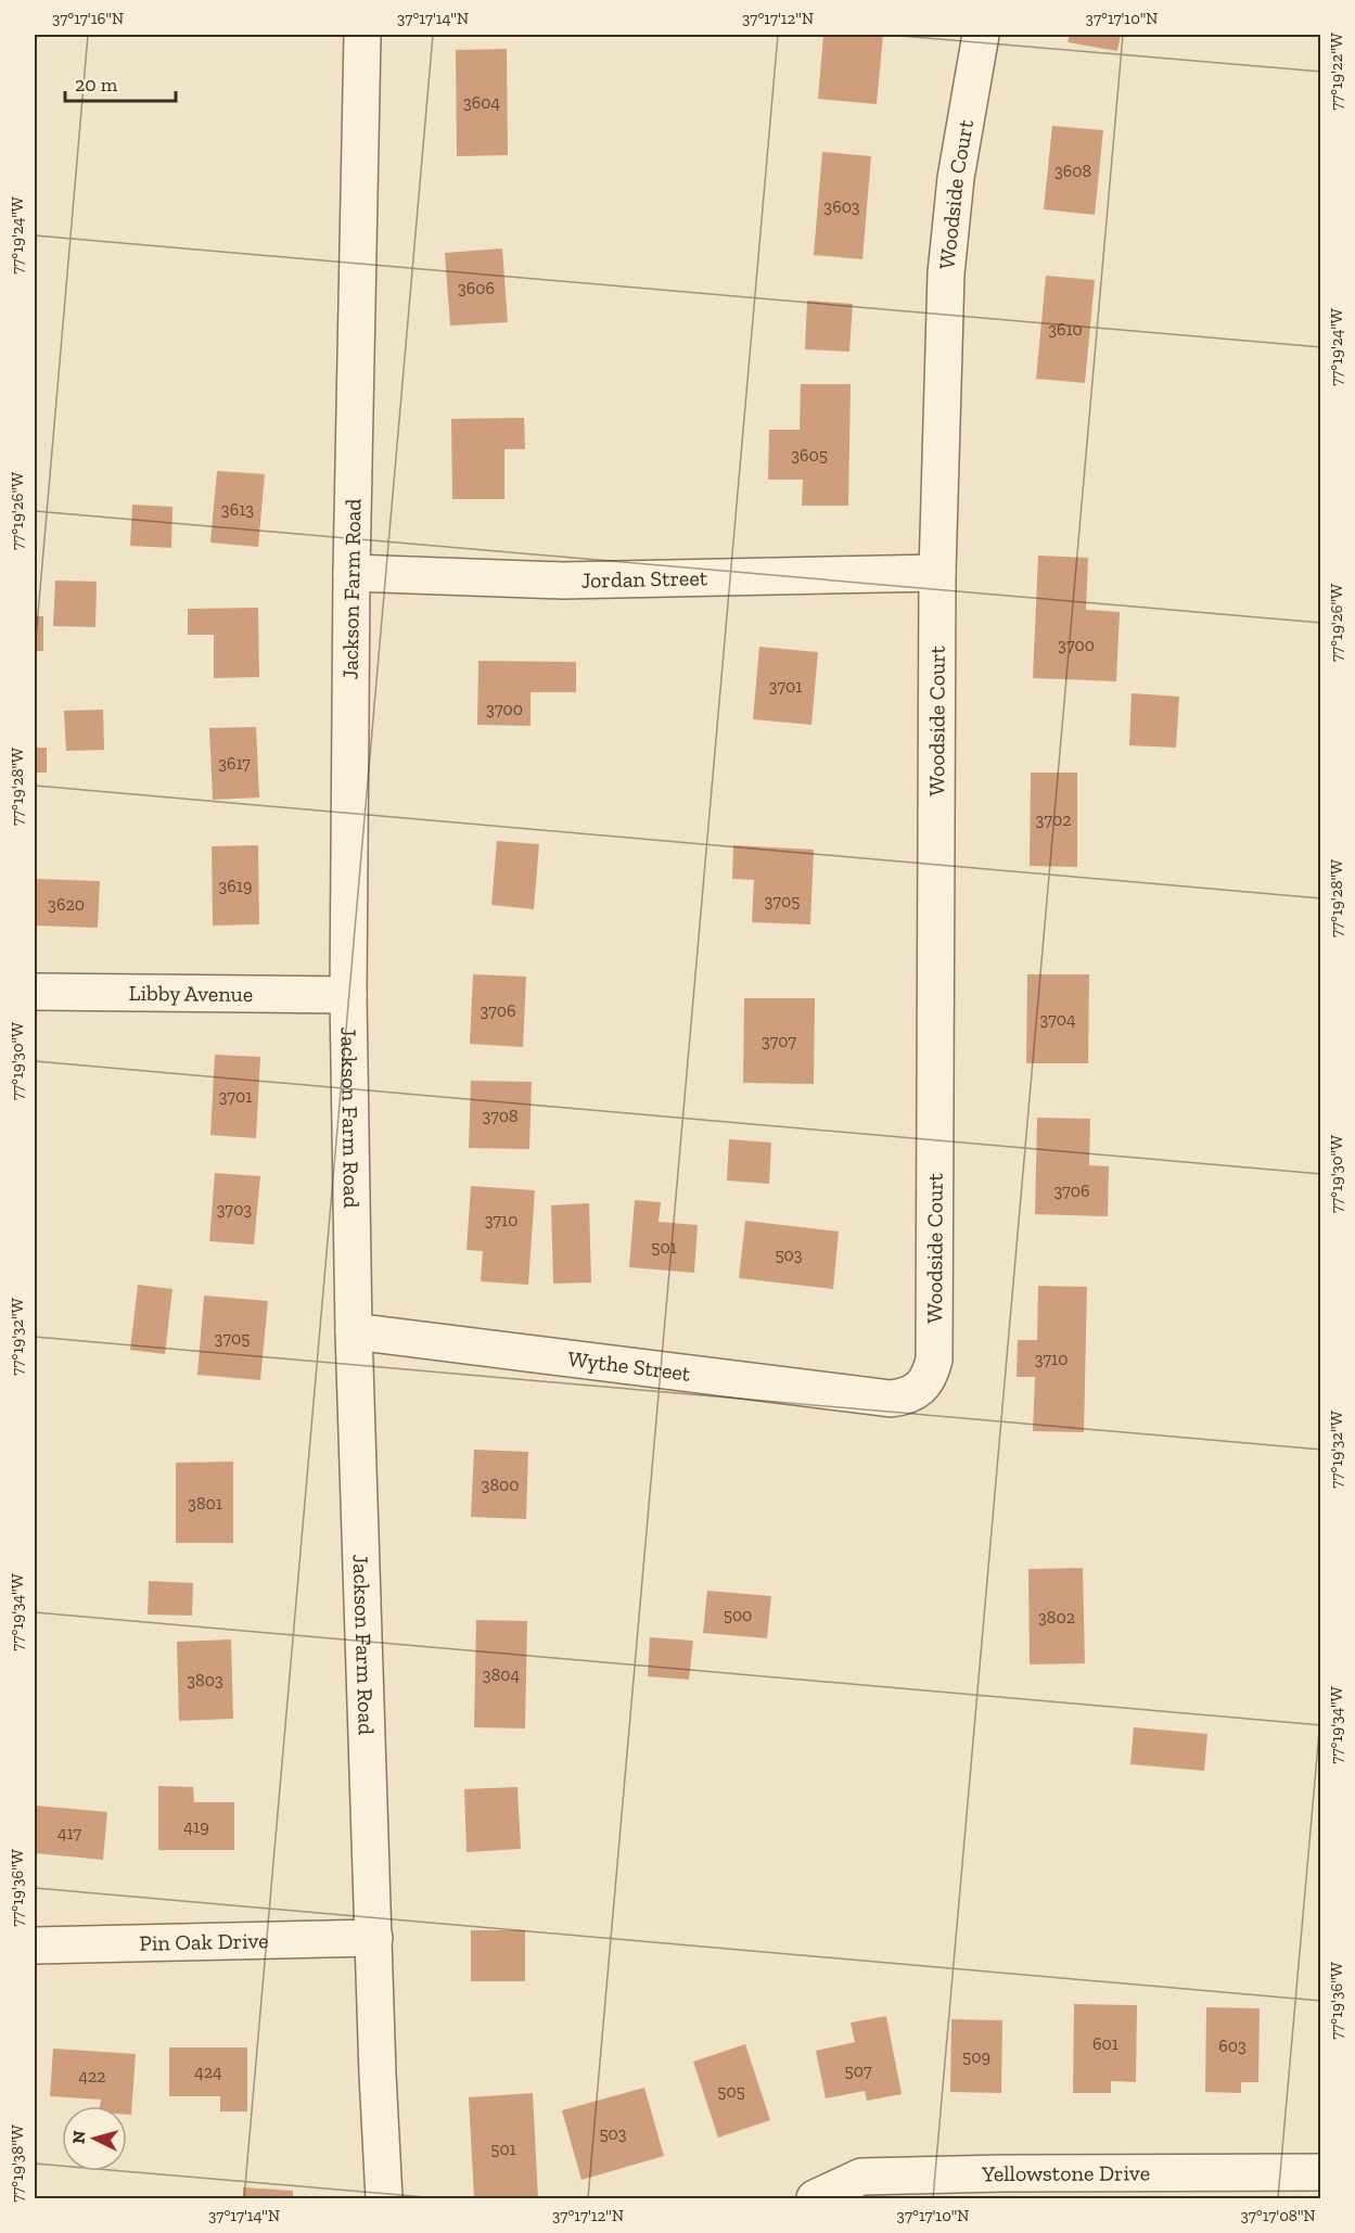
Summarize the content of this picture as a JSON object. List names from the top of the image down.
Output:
{
  "streets": {
    "street": [
      "Woodside Court",
      "Jordan Street",
      "Jackson Farm Road",
      "Libby Avenue",
      "Wythe Street",
      "Pin Oak Drive",
      "Yellowstone Drive"
    ]
  },
  "crossings": [
    ["Woodside Court", "Jordan Street"],
    ["Woodside Court", "Wythe Street"],
    ["Jordan Street", "Jackson Farm Road"],
    ["Jackson Farm Road", "Libby Avenue"],
    ["Jackson Farm Road", "Wythe Street"],
    ["Jackson Farm Road", "Pin Oak Drive"]
  ],
  "house_numbers": [
    "3604",
    "3608",
    "3603",
    "3606",
    "3610",
    "3605",
    "3613",
    "3700",
    "3701",
    "3700",
    "3617",
    "3702",
    "3619",
    "3705",
    "3620",
    "3706",
    "3704",
    "3707",
    "3701",
    "3708",
    "3706",
    "3703",
    "3710",
    "501",
    "503",
    "3705",
    "3710",
    "3800",
    "3801",
    "500",
    "3802",
    "3804",
    "3803",
    "419",
    "417",
    "601",
    "603",
    "509",
    "507",
    "424",
    "422",
    "505",
    "503",
    "501"
  ],
  "scale_bar": "20 m",
  "north": "left",
  "coordinates": [
    "37°17'16\"N",
    "37°17'14\"N",
    "37°17'12\"N",
    "37°17'10\"N",
    "77°19'22\"W",
    "77°19'24\"W",
    "77°19'26\"W",
    "77°19'28\"W",
    "77°19'30\"W",
    "77°19'32\"W",
    "77°19'34\"W",
    "77°19'36\"W",
    "77°19'38\"W",
    "37°17'08\"N"
  ]
}
